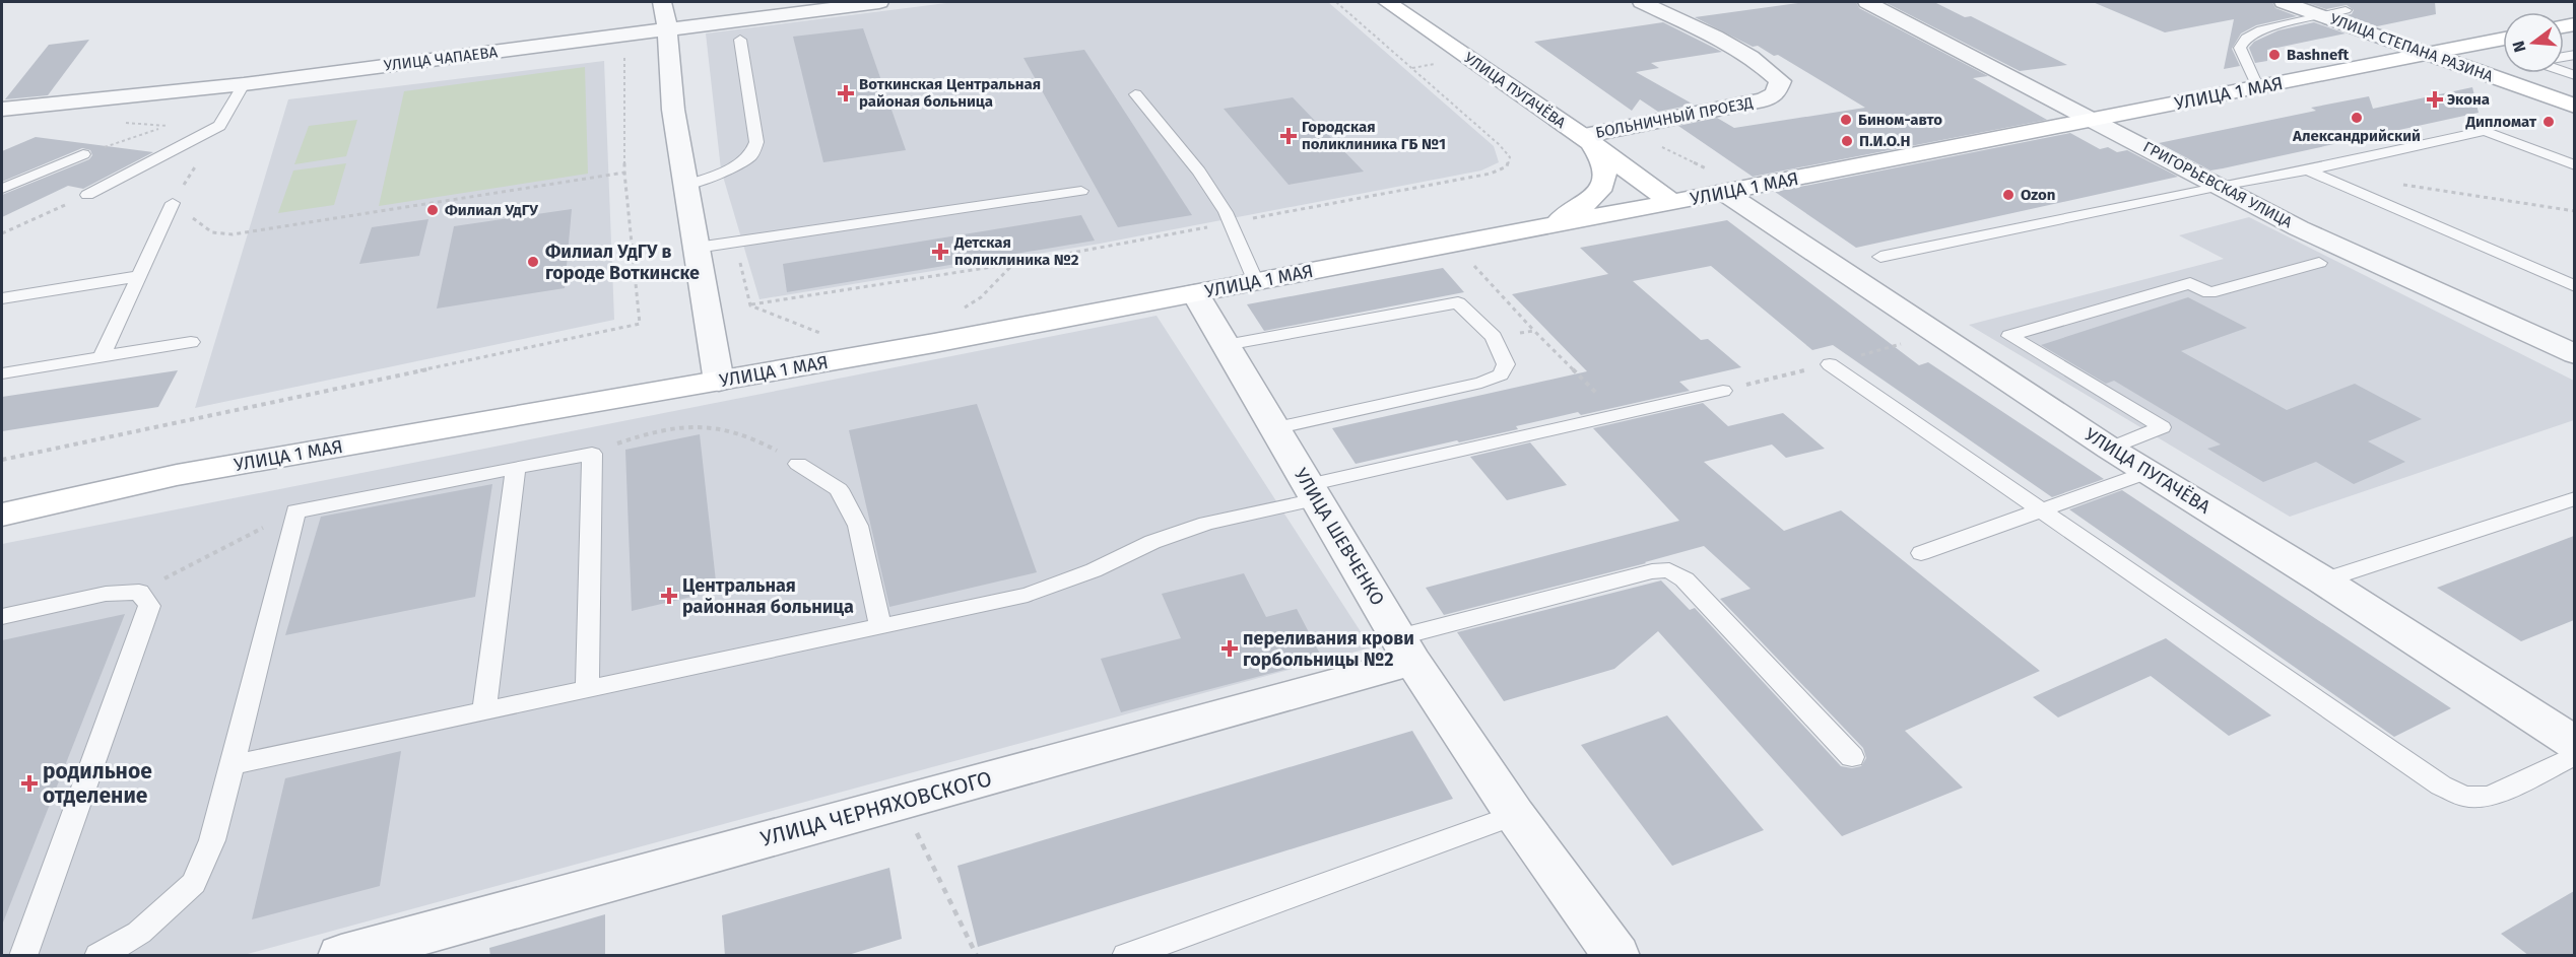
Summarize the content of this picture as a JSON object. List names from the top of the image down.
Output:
{
  "streets": {
    "main road": ["УЛИЦА СТЕПАНА РАЗИНА", "УЛИЦА ПУГАЧЁВА", "УЛИЦА 1 МАЯ"],
    "street": [
      "УЛИЦА ЧАПАЕВА",
      "БОЛЬНИЧНЫЙ ПРОЕЗД",
      "ГРИГОРЬЕВСКАЯ УЛИЦА",
      "УЛИЦА ШЕВЧЕНКО",
      "УЛИЦА ЧЕРНЯХОВСКОГО"
    ]
  },
  "crossings": [
    ["УЛИЦА СТЕПАНА РАЗИНА", "УЛИЦА 1 МАЯ"],
    ["УЛИЦА ПУГАЧЁВА", "УЛИЦА 1 МАЯ"],
    ["УЛИЦА ПУГАЧЁВА", "БОЛЬНИЧНЫЙ ПРОЕЗД"],
    ["УЛИЦА 1 МАЯ", "ГРИГОРЬЕВСКАЯ УЛИЦА"],
    ["УЛИЦА 1 МАЯ", "УЛИЦА ШЕВЧЕНКО"],
    ["УЛИЦА ШЕВЧЕНКО", "УЛИЦА ЧЕРНЯХОВСКОГО"]
  ],
  "places": {
    "other": [
      "Bashneft",
      "Александрийский",
      "Бином-авто",
      "Дипломат",
      "П.И.О.Н",
      "Ozon",
      "Филиал УдГУ",
      "Филиал УдГУ в городе Воткинске"
    ],
    "health": [
      "Воткинская Центральная районая больница",
      "Экона",
      "Городская поликлиника ГБ №1",
      "Детская поликлиника №2",
      "Центральная районная больница",
      "переливания крови горбольницы №2",
      "родильное отделение"
    ]
  },
  "north": "left"
}
